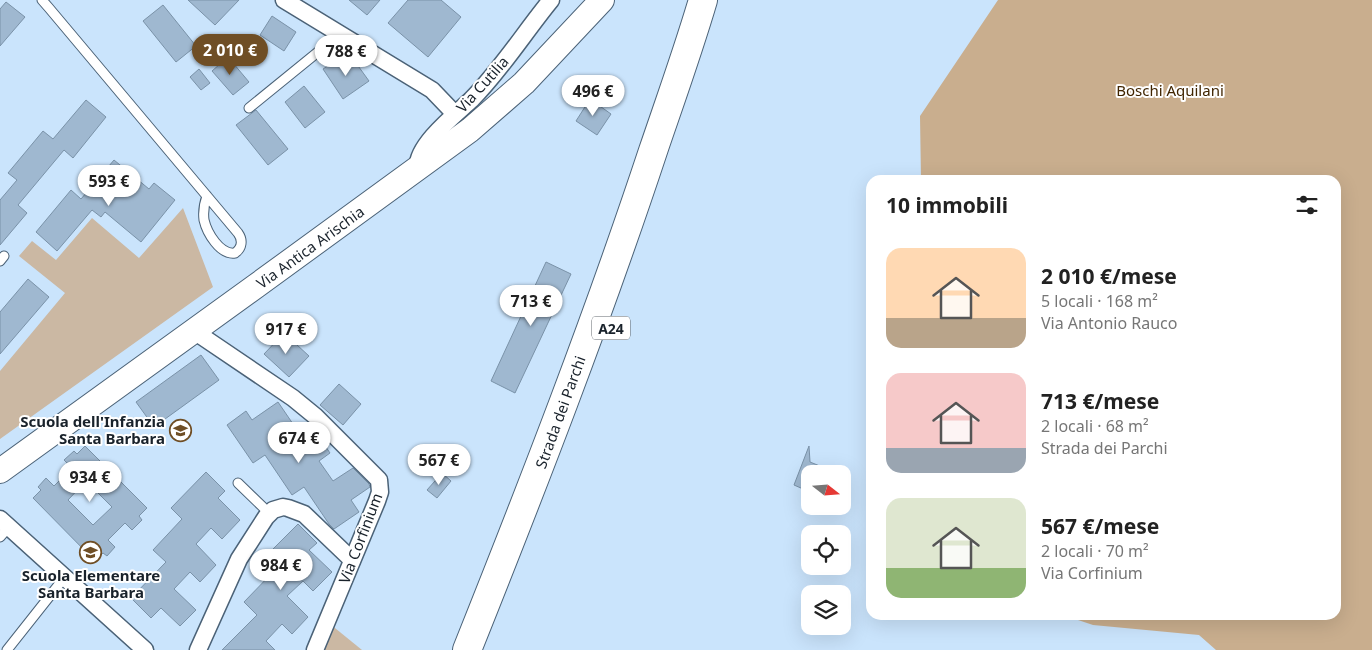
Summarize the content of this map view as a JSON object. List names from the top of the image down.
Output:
{
  "streets": {
    "highway": ["A24", "Strada dei Parchi"],
    "main road": ["Via Antica Arischia"],
    "street": ["Via Cutilia", "Via Corfinium"]
  },
  "crossings": [
    ["Via Cutilia", "Via Antica Arischia"],
    ["Via Antica Arischia", "Via Corfinium"]
  ],
  "parks": ["Boschi Aquilani"],
  "places": {
    "school or university": ["Scuola dell'Infanzia Santa Barbara", "Scuola Elementare Santa Barbara"]
  },
  "north": "right",
  "page": {
    "price": [
      "2 010 €",
      "788 €",
      "496 €",
      "593 €",
      "713 €",
      "917 €",
      "674 €",
      "567 €",
      "934 €",
      "984 €"
    ],
    "heading": "10 immobili",
    "list": [
      {
        "name": "2 010 €/mese",
        "note": "5 locali · 168 m² · Via Antonio Rauco"
      },
      {
        "name": "713 €/mese",
        "note": "2 locali · 68 m² · Strada dei Parchi"
      },
      {
        "name": "567 €/mese",
        "note": "2 locali · 70 m² · Via Corfinium"
      }
    ]
  }
}
